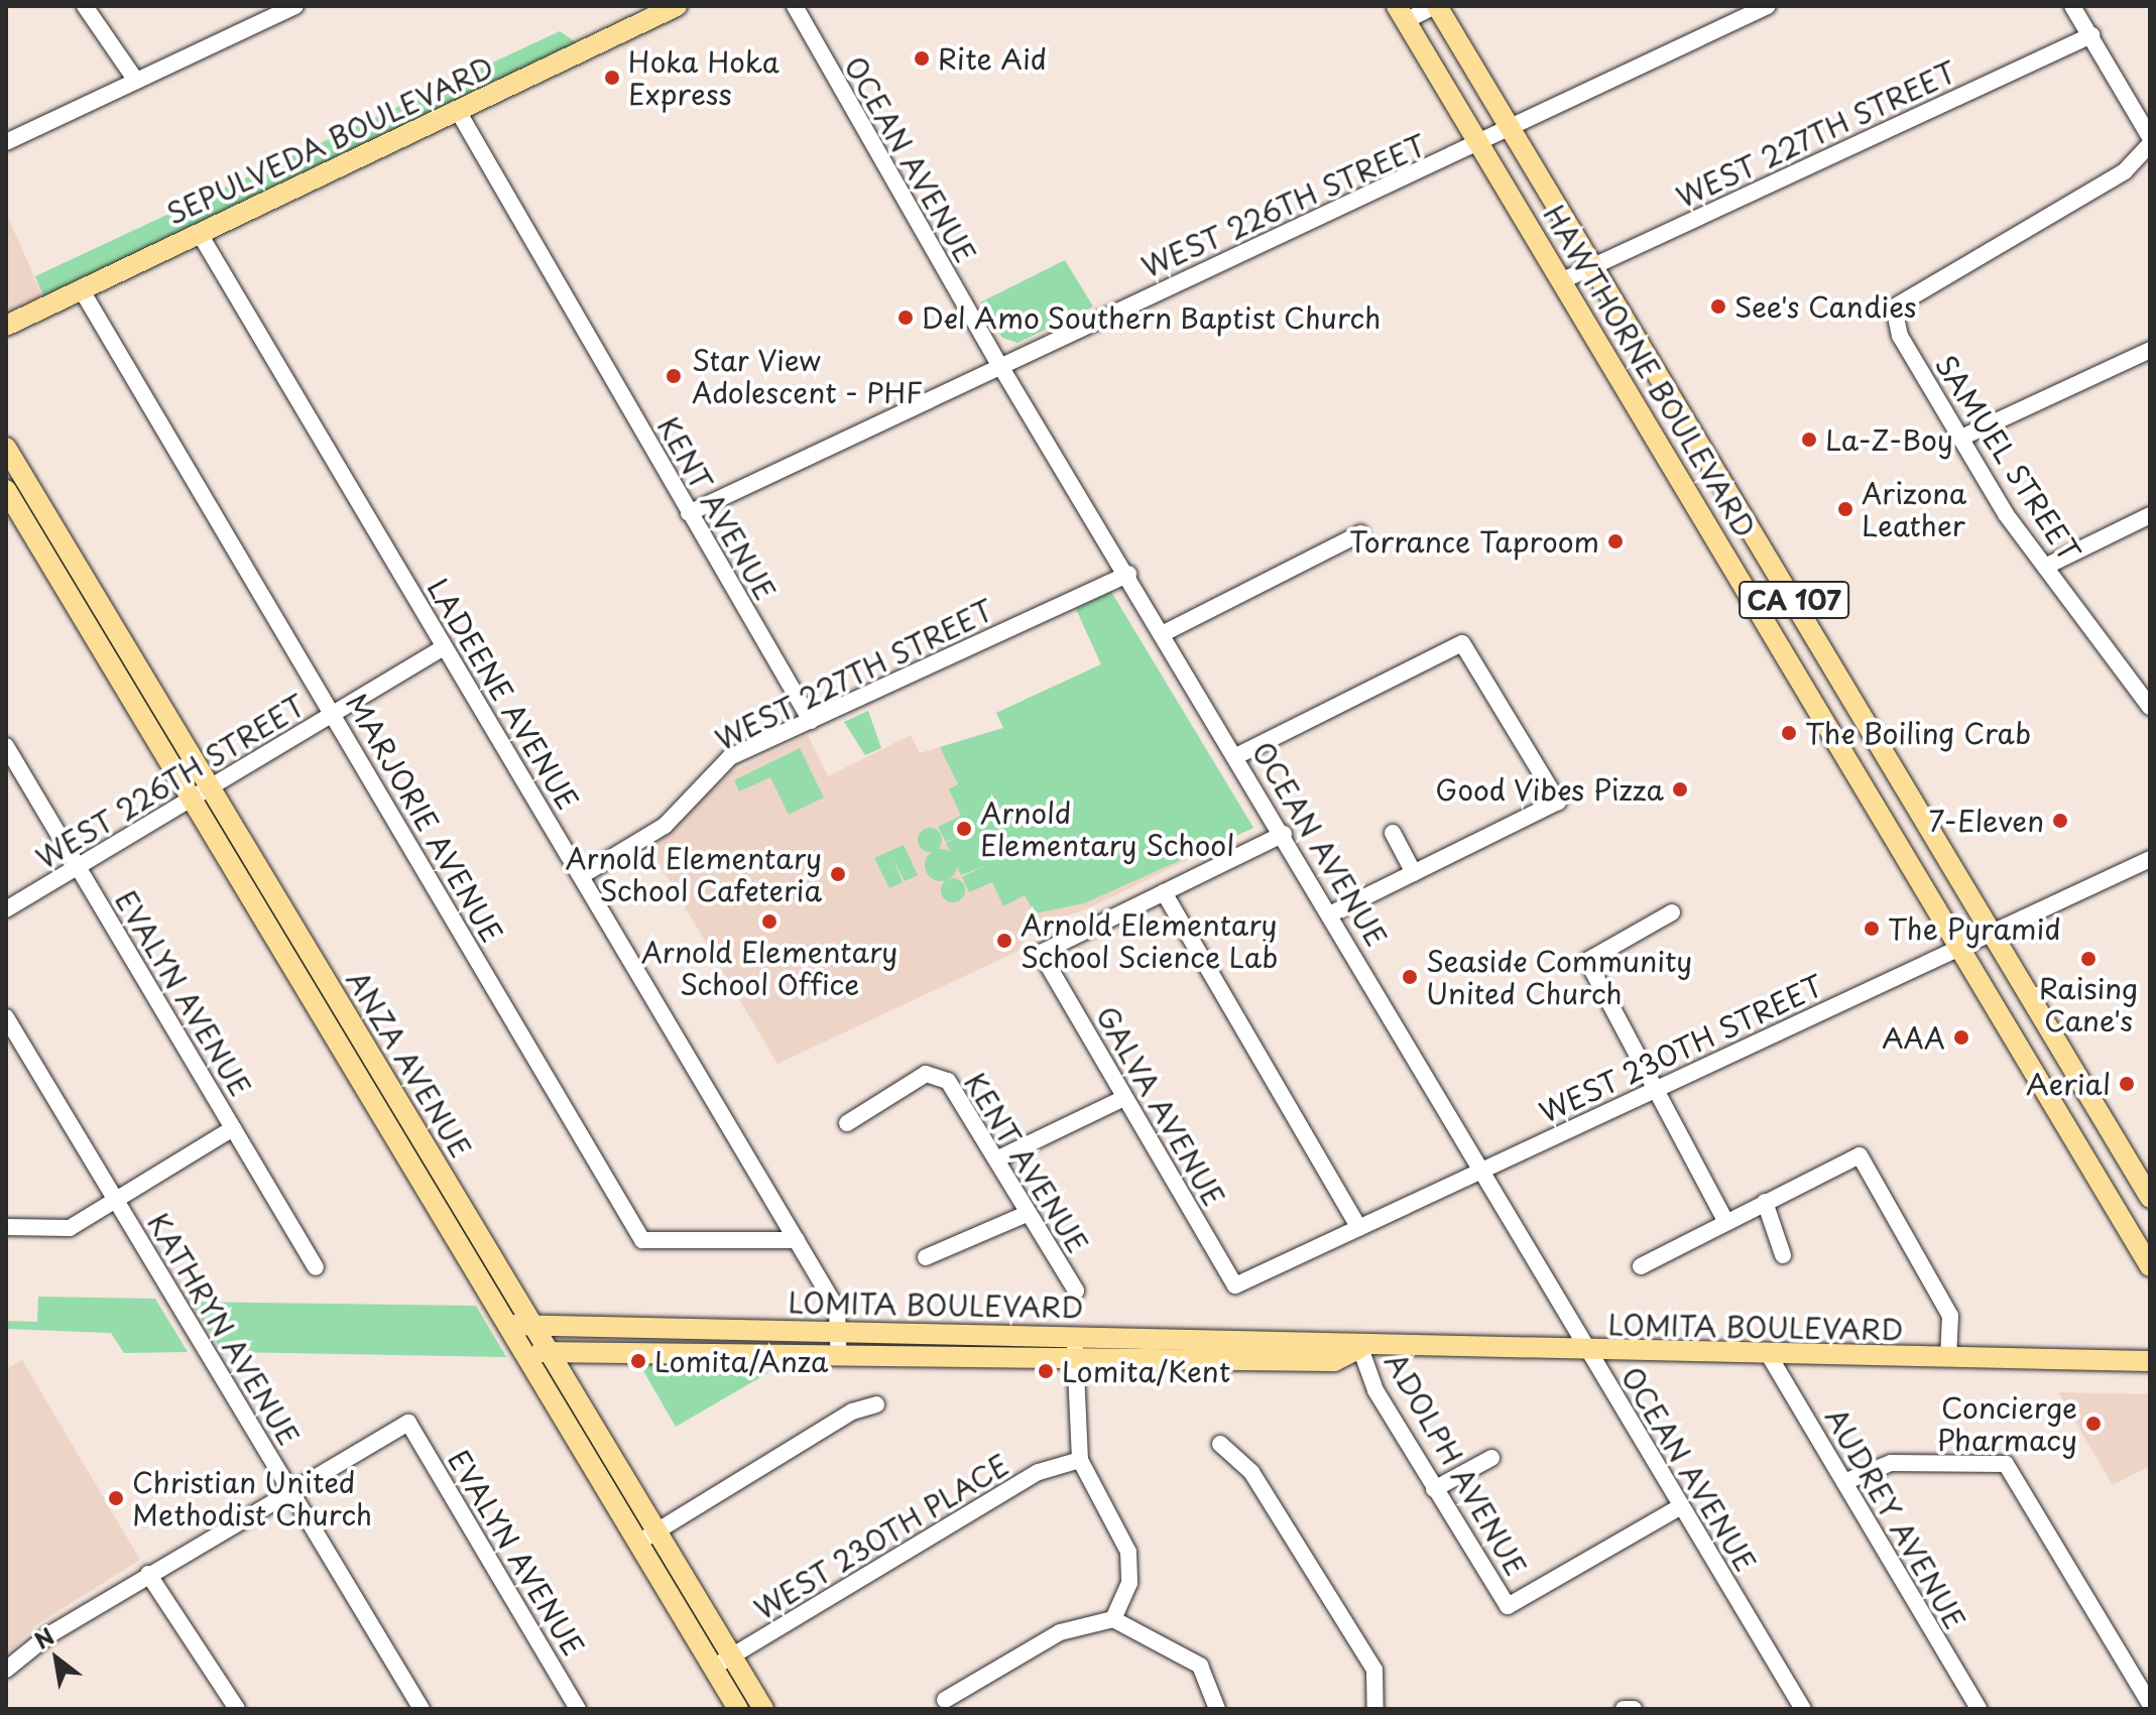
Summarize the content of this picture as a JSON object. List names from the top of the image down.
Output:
{
  "streets": {
    "main road": [
      "SEPULVEDA BOULEVARD",
      "HAWTHORNE BOULEVARD",
      "CA 107",
      "ANZA AVENUE",
      "LOMITA BOULEVARD"
    ],
    "street": [
      "WEST 227TH STREET",
      "OCEAN AVENUE",
      "WEST 226TH STREET",
      "SAMUEL STREET",
      "KENT AVENUE",
      "LADEENE AVENUE",
      "MARJORIE AVENUE",
      "EVALYN AVENUE",
      "WEST 230TH STREET",
      "GALVA AVENUE",
      "KATHRYN AVENUE",
      "ADOLPH AVENUE",
      "AUDREY AVENUE",
      "WEST 230TH PLACE"
    ]
  },
  "crossings": [
    ["WEST 227TH STREET", "OCEAN AVENUE"],
    ["WEST 227TH STREET", "HAWTHORNE BOULEVARD"],
    ["WEST 227TH STREET", "KENT AVENUE"],
    ["WEST 227TH STREET", "LADEENE AVENUE"],
    ["SEPULVEDA BOULEVARD", "KENT AVENUE"],
    ["SEPULVEDA BOULEVARD", "LADEENE AVENUE"],
    ["SEPULVEDA BOULEVARD", "MARJORIE AVENUE"],
    ["OCEAN AVENUE", "WEST 226TH STREET"],
    ["OCEAN AVENUE", "WEST 230TH STREET"],
    ["OCEAN AVENUE", "LOMITA BOULEVARD"],
    ["OCEAN AVENUE", "ADOLPH AVENUE"],
    ["WEST 226TH STREET", "HAWTHORNE BOULEVARD"],
    ["WEST 226TH STREET", "KENT AVENUE"],
    ["WEST 226TH STREET", "LADEENE AVENUE"],
    ["WEST 226TH STREET", "MARJORIE AVENUE"],
    ["WEST 226TH STREET", "EVALYN AVENUE"],
    ["WEST 226TH STREET", "ANZA AVENUE"],
    ["HAWTHORNE BOULEVARD", "WEST 230TH STREET"],
    ["LADEENE AVENUE", "MARJORIE AVENUE"],
    ["LADEENE AVENUE", "LOMITA BOULEVARD"],
    ["EVALYN AVENUE", "KATHRYN AVENUE"],
    ["WEST 230TH STREET", "GALVA AVENUE"],
    ["ANZA AVENUE", "LOMITA BOULEVARD"],
    ["ANZA AVENUE", "WEST 230TH PLACE"],
    ["LOMITA BOULEVARD", "ADOLPH AVENUE"],
    ["LOMITA BOULEVARD", "AUDREY AVENUE"]
  ],
  "places": [
    "Rite Aid",
    "Hoka Hoka Express",
    "See's Candies",
    "Del Amo Southern Baptist Church",
    "Star View Adolescent - PHF",
    "La-Z-Boy",
    "Arizona Leather",
    "Torrance Taproom",
    "The Boiling Crab",
    "Good Vibes Pizza",
    "7-Eleven",
    "Arnold Elementary School",
    "Arnold Elementary School Cafeteria",
    "Arnold Elementary School Office",
    "The Pyramid",
    "Arnold Elementary School Science Lab",
    "Raising Cane's",
    "Seaside Community United Church",
    "AAA",
    "Aerial",
    "Lomita/Anza",
    "Lomita/Kent",
    "Concierge Pharmacy",
    "Christian United Methodist Church"
  ],
  "north": "top left"
}
